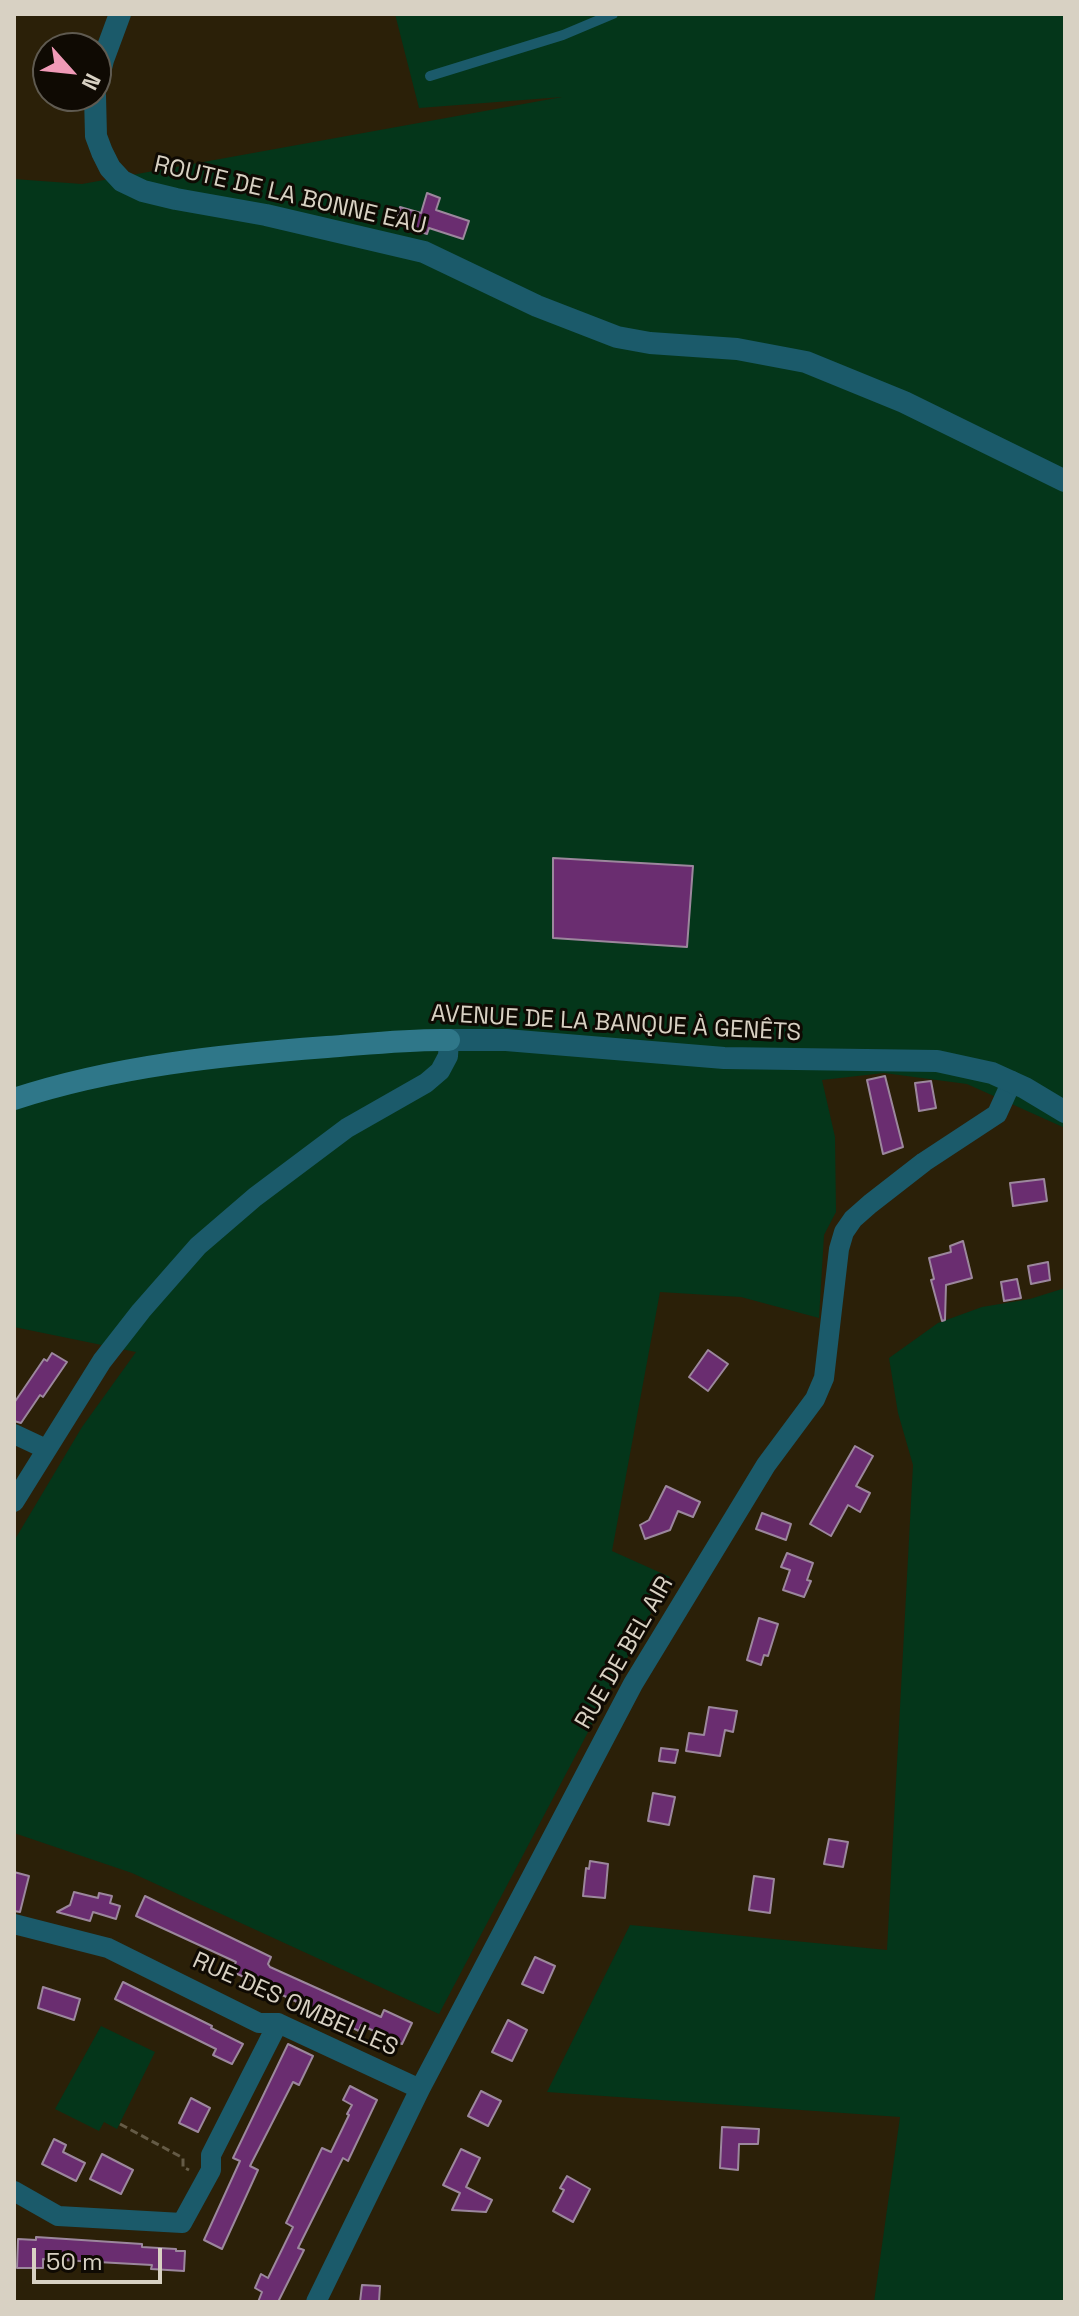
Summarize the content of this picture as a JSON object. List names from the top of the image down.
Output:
{
  "streets": {
    "main road": ["AVENUE DE LA BANQUE À GENÊTS"],
    "street": ["ROUTE DE LA BONNE EAU", "RUE DE BEL AIR", "RUE DES OMBELLES"]
  },
  "crossings": [
    ["AVENUE DE LA BANQUE À GENÊTS", "RUE DE BEL AIR"],
    ["RUE DE BEL AIR", "RUE DES OMBELLES"]
  ],
  "scale_bar": "50 m",
  "north": "bottom right"
}
